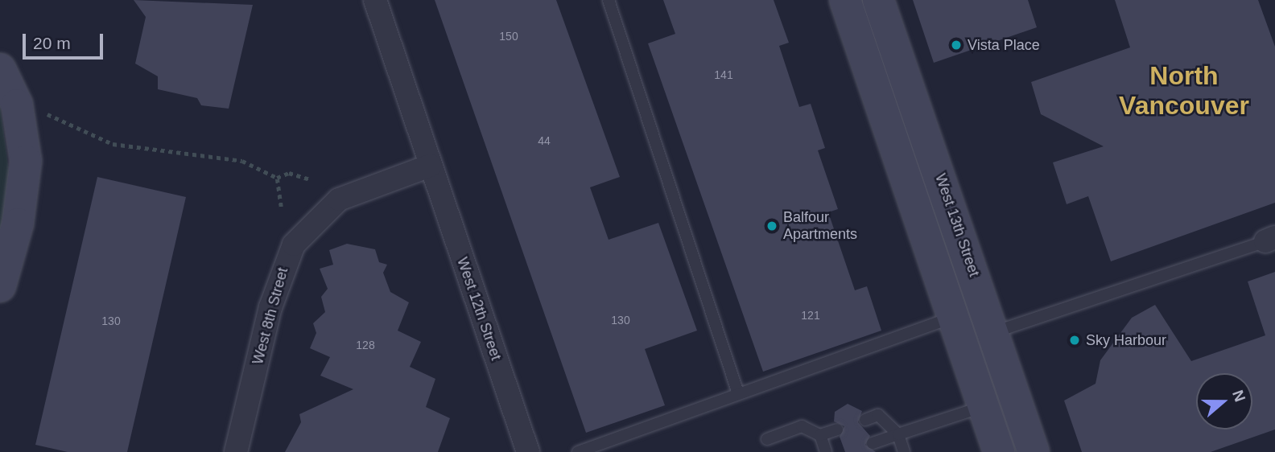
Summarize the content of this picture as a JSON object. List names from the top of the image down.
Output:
{
  "streets": {
    "main road": ["West 13th Street"],
    "street": ["West 12th Street", "West 8th Street"]
  },
  "crossings": [
    ["West 12th Street", "West 8th Street"]
  ],
  "districts": ["North Vancouver"],
  "places": ["Vista Place", "Balfour Apartments", "Sky Harbour"],
  "house_numbers": [
    "150",
    "141",
    "44",
    "121",
    "130",
    "130",
    "128"
  ],
  "scale_bar": "20 m",
  "north": "right"
}
